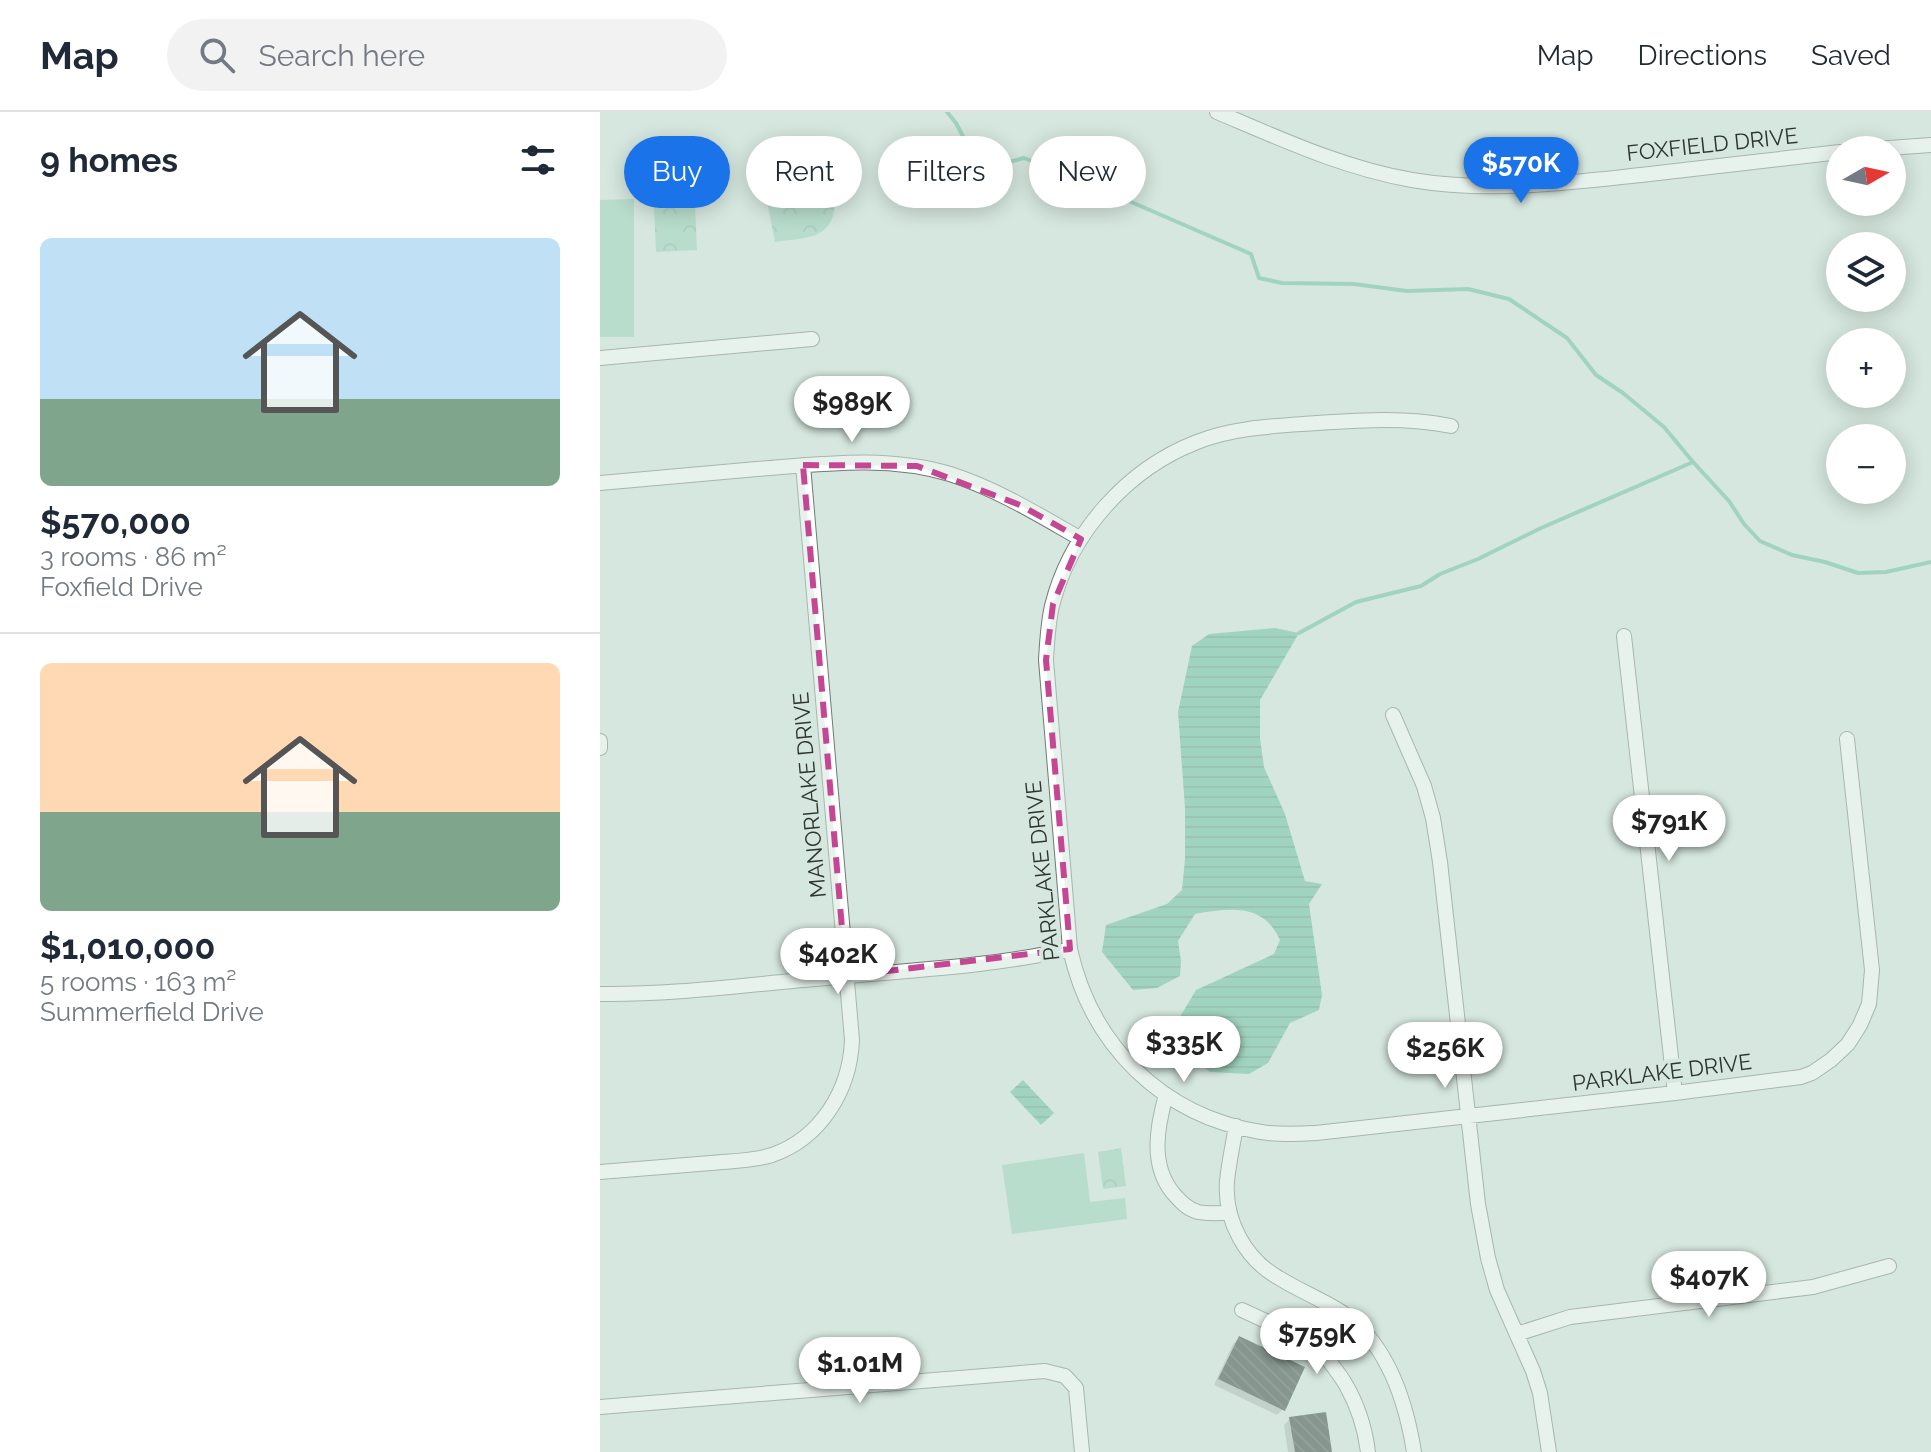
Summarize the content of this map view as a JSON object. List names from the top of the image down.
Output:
{
  "streets": {
    "street": ["FOXFIELD DRIVE", "MANORLAKE DRIVE", "PARKLAKE DRIVE"]
  },
  "north": "right",
  "page": {
    "header": "Map",
    "search": "Search here",
    "nav": ["Map", "Directions", "Saved"],
    "heading": "9 homes",
    "map_buttons": ["+", "−"],
    "chip": [
      "Buy",
      "Rent",
      "Filters",
      "New"
    ],
    "price": [
      "$570K",
      "$989K",
      "$791K",
      "$402K",
      "$335K",
      "$256K",
      "$407K",
      "$759K",
      "$1.01M"
    ],
    "list": [
      {
        "name": "$570,000",
        "note": "3 rooms · 86 m² · Foxfield Drive"
      },
      {
        "name": "$1,010,000",
        "note": "5 rooms · 163 m² · Summerfield Drive"
      }
    ]
  }
}
